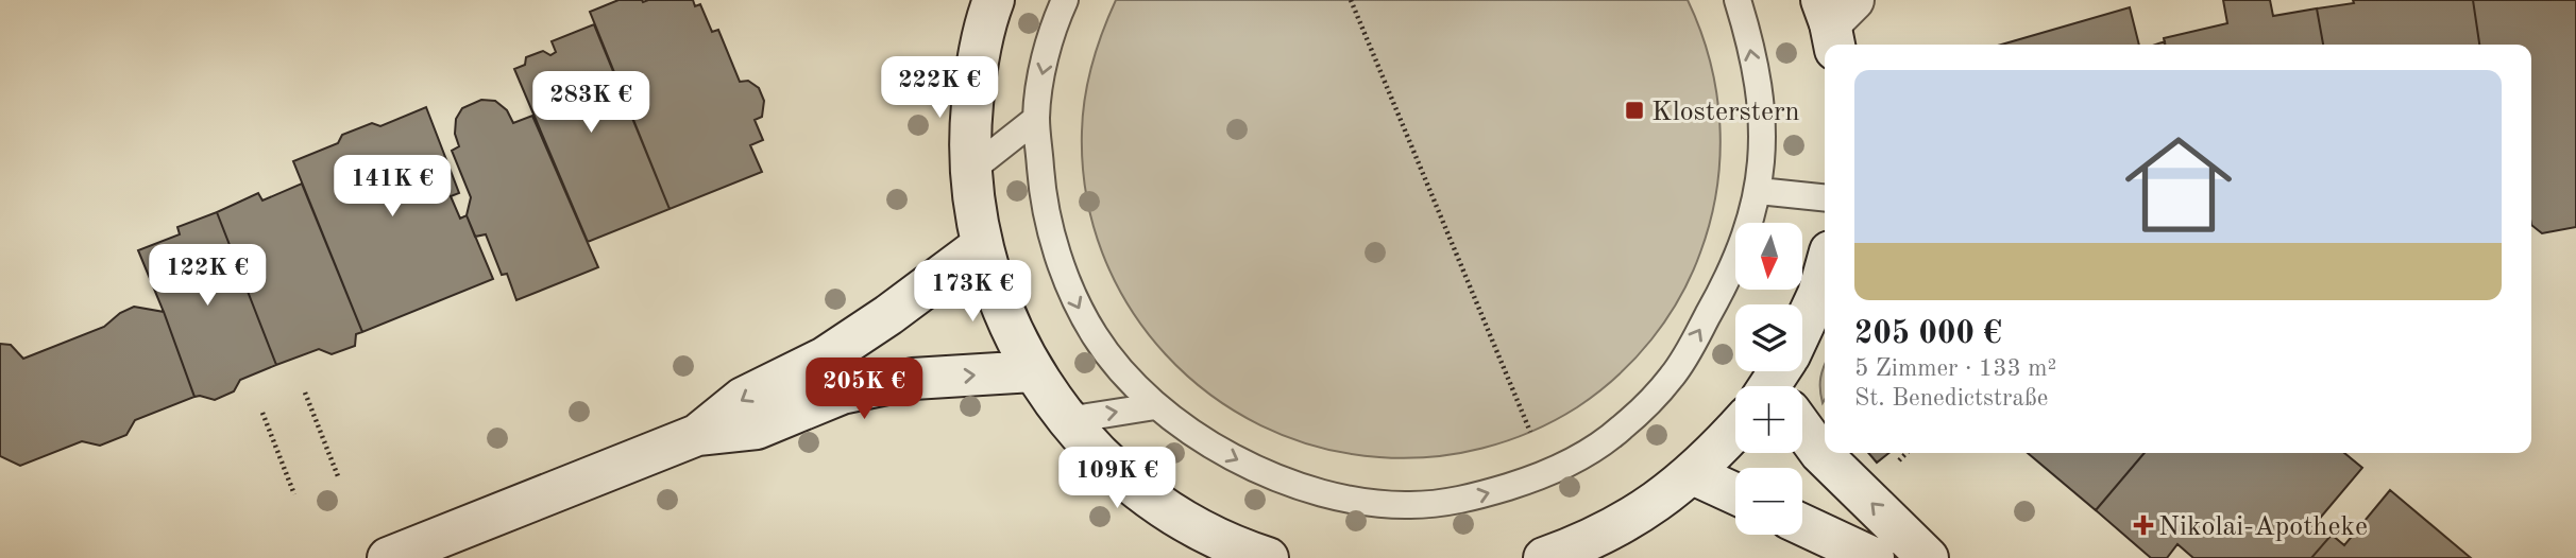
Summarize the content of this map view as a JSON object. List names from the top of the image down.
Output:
{
  "places": {
    "transit": ["Klosterstern"],
    "health": ["Nikolai-Apotheke"]
  },
  "north": "bottom",
  "page": {
    "list": [
      {
        "name": "205 000 €",
        "note": "5 Zimmer · 133 m² · St. Benedictstraße"
      }
    ],
    "price": [
      "222K €",
      "283K €",
      "141K €",
      "122K €",
      "173K €",
      "205K €",
      "109K €"
    ],
    "map_buttons": ["+", "−"]
  }
}
